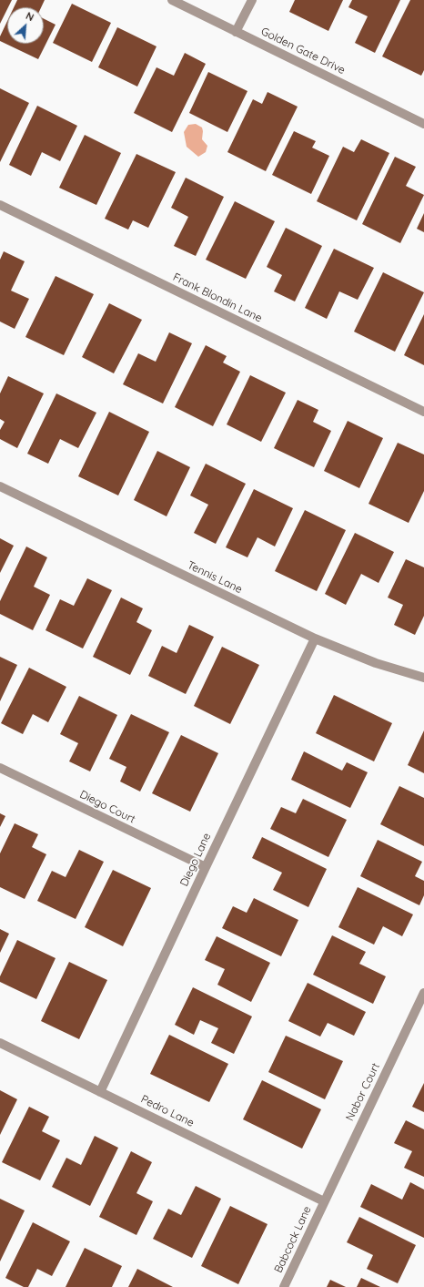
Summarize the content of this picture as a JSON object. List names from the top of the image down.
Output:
{
  "streets": {
    "street": [
      "Golden Gate Drive",
      "Frank Blondin Lane",
      "Tennis Lane",
      "Diego Court",
      "Diego Lane",
      "Nabor Court",
      "Pedro Lane",
      "Babcock Lane"
    ]
  },
  "crossings": [
    ["Tennis Lane", "Diego Lane"],
    ["Diego Court", "Diego Lane"],
    ["Diego Lane", "Pedro Lane"],
    ["Nabor Court", "Pedro Lane"],
    ["Nabor Court", "Babcock Lane"],
    ["Pedro Lane", "Babcock Lane"]
  ],
  "north": "top right"
}
